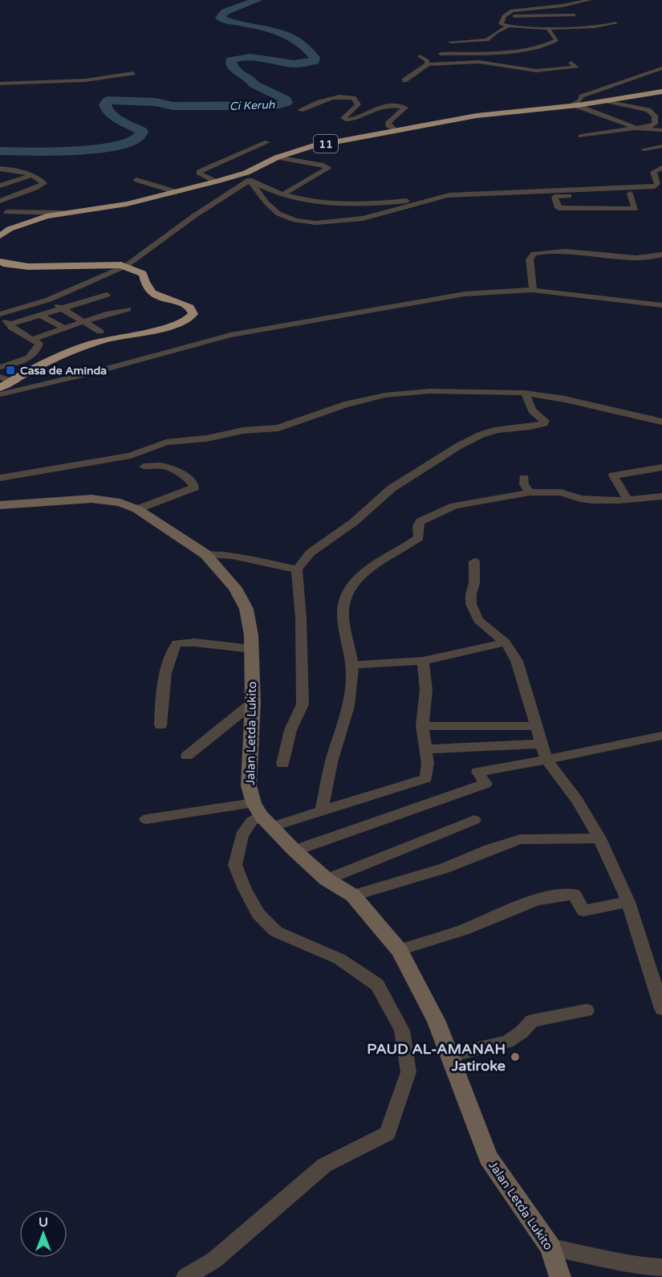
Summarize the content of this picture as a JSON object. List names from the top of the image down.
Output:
{
  "streets": {
    "highway": ["11"],
    "street": ["Jalan Letda Lukito"]
  },
  "water": ["Ci Keruh"],
  "places": {
    "transit": ["Casa de Aminda"],
    "other": ["PAUD AL-AMANAH Jatiroke"]
  },
  "north": "top"
}
